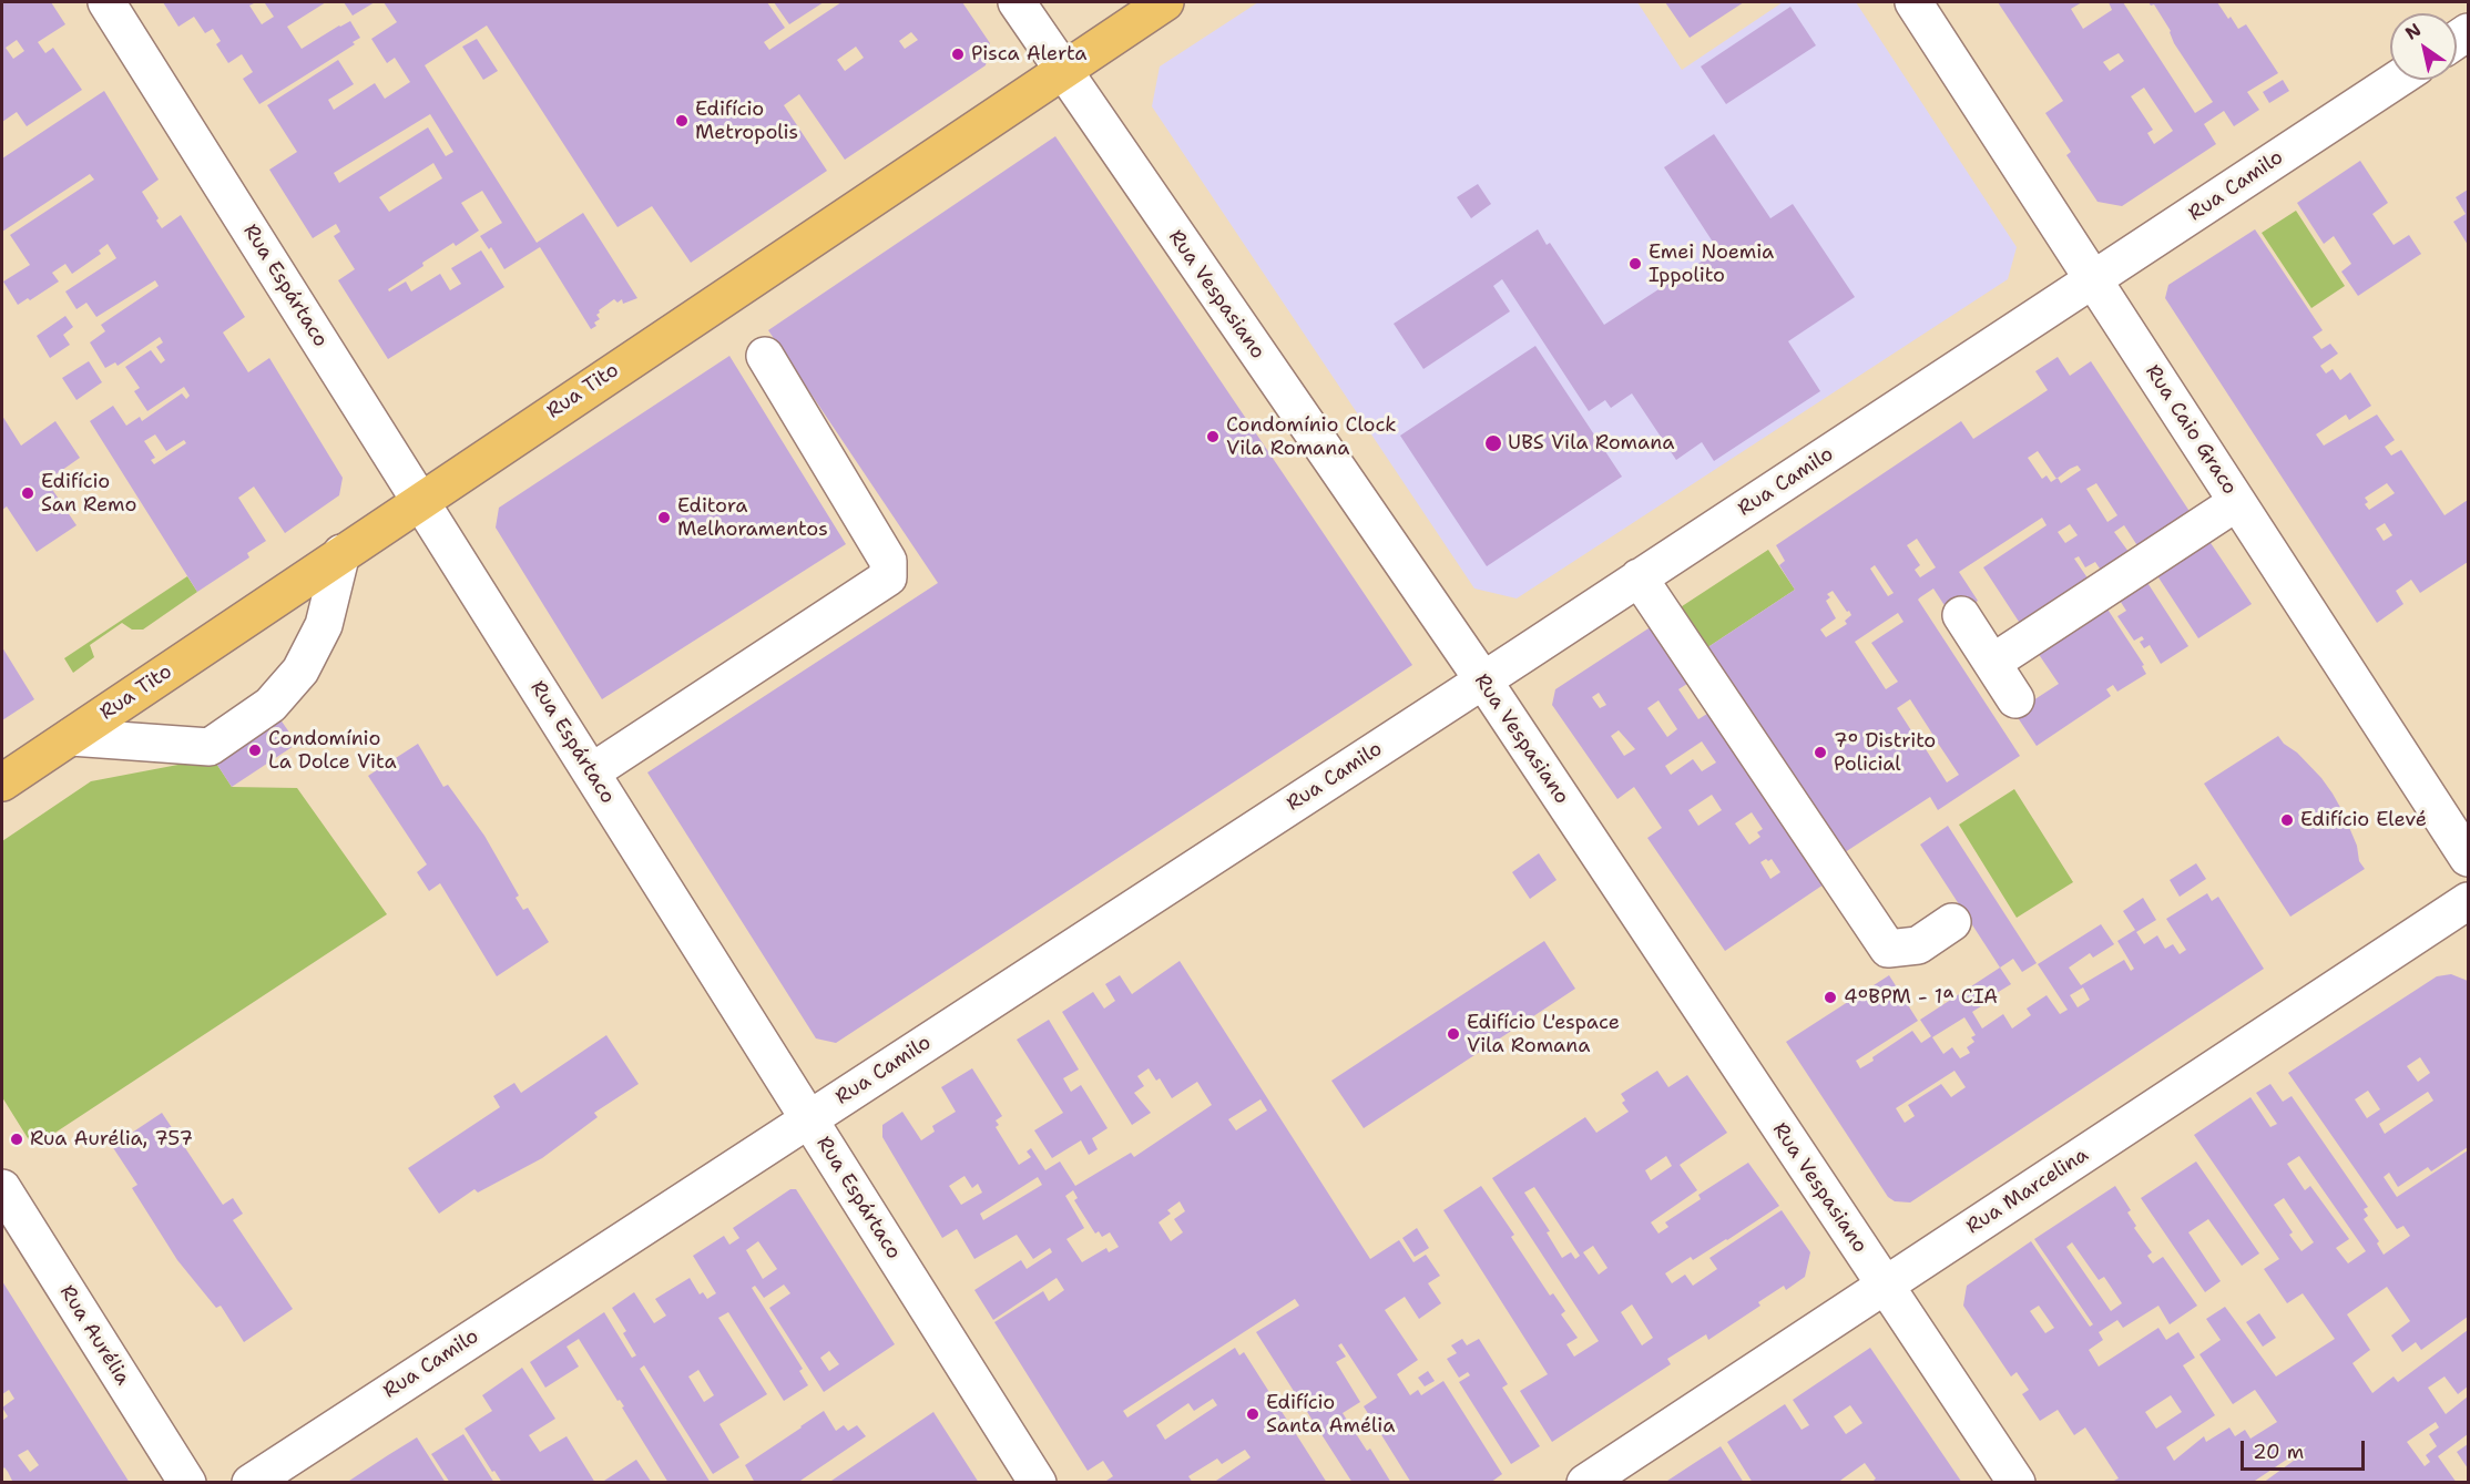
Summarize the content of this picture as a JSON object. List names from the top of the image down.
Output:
{
  "streets": {
    "main road": ["Rua Tito"],
    "street": [
      "Rua Camilo",
      "Rua Espártaco",
      "Rua Vespasiano",
      "Rua Caio Graco",
      "Rua Marcelina",
      "Rua Aurélia"
    ]
  },
  "crossings": [
    ["Rua Camilo", "Rua Espártaco"],
    ["Rua Camilo", "Rua Vespasiano"],
    ["Rua Camilo", "Rua Caio Graco"],
    ["Rua Espártaco", "Rua Tito"],
    ["Rua Vespasiano", "Rua Tito"],
    ["Rua Vespasiano", "Rua Marcelina"]
  ],
  "places": [
    "Pisca Alerta",
    "Edifício Metropolis",
    "Emei Noemia Ippolito",
    "Condomínio Clock Vila Romana",
    "UBS Vila Romana",
    "Edifício San Remo",
    "Editora Melhoramentos",
    "Condomínio La Dolce Vita",
    "7º Distrito Policial",
    "Edifício Elevé",
    "4ºBPM - 1ª CIA",
    "Edifício L'espace Vila Romana",
    "Rua Aurélia, 757",
    "Edifício Santa Amélia"
  ],
  "scale_bar": "20 m",
  "north": "top left"
}
